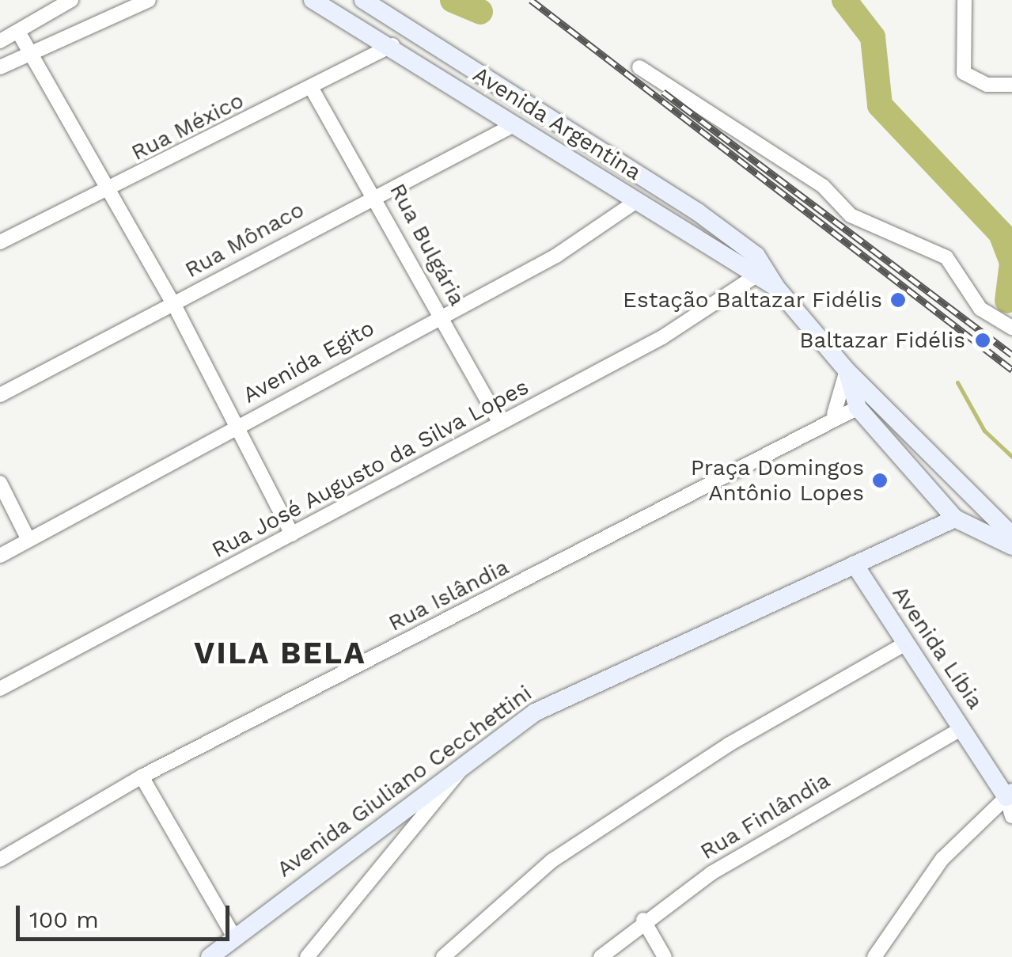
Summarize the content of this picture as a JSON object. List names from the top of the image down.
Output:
{
  "streets": {
    "street": [
      "Avenida Argentina",
      "Rua México",
      "Rua Mônaco",
      "Rua Bulgária",
      "Avenida Egito",
      "Rua José Augusto da Silva Lopes",
      "Rua Islândia",
      "Avenida Líbia",
      "Avenida Giuliano Cecchettini",
      "Rua Finlândia"
    ]
  },
  "crossings": [
    ["Avenida Argentina", "Rua México"],
    ["Avenida Argentina", "Rua Mônaco"],
    ["Avenida Argentina", "Avenida Egito"],
    ["Avenida Argentina", "Rua José Augusto da Silva Lopes"],
    ["Rua México", "Rua Bulgária"],
    ["Rua Mônaco", "Rua Bulgária"],
    ["Rua Bulgária", "Avenida Egito"],
    ["Rua Bulgária", "Rua José Augusto da Silva Lopes"],
    ["Avenida Líbia", "Avenida Giuliano Cecchettini"],
    ["Avenida Líbia", "Rua Finlândia"]
  ],
  "districts": ["VILA BELA"],
  "places": ["Estação Baltazar Fidélis", "Baltazar Fidélis", "Praça Domingos Antônio Lopes"],
  "scale_bar": "100 m"
}
